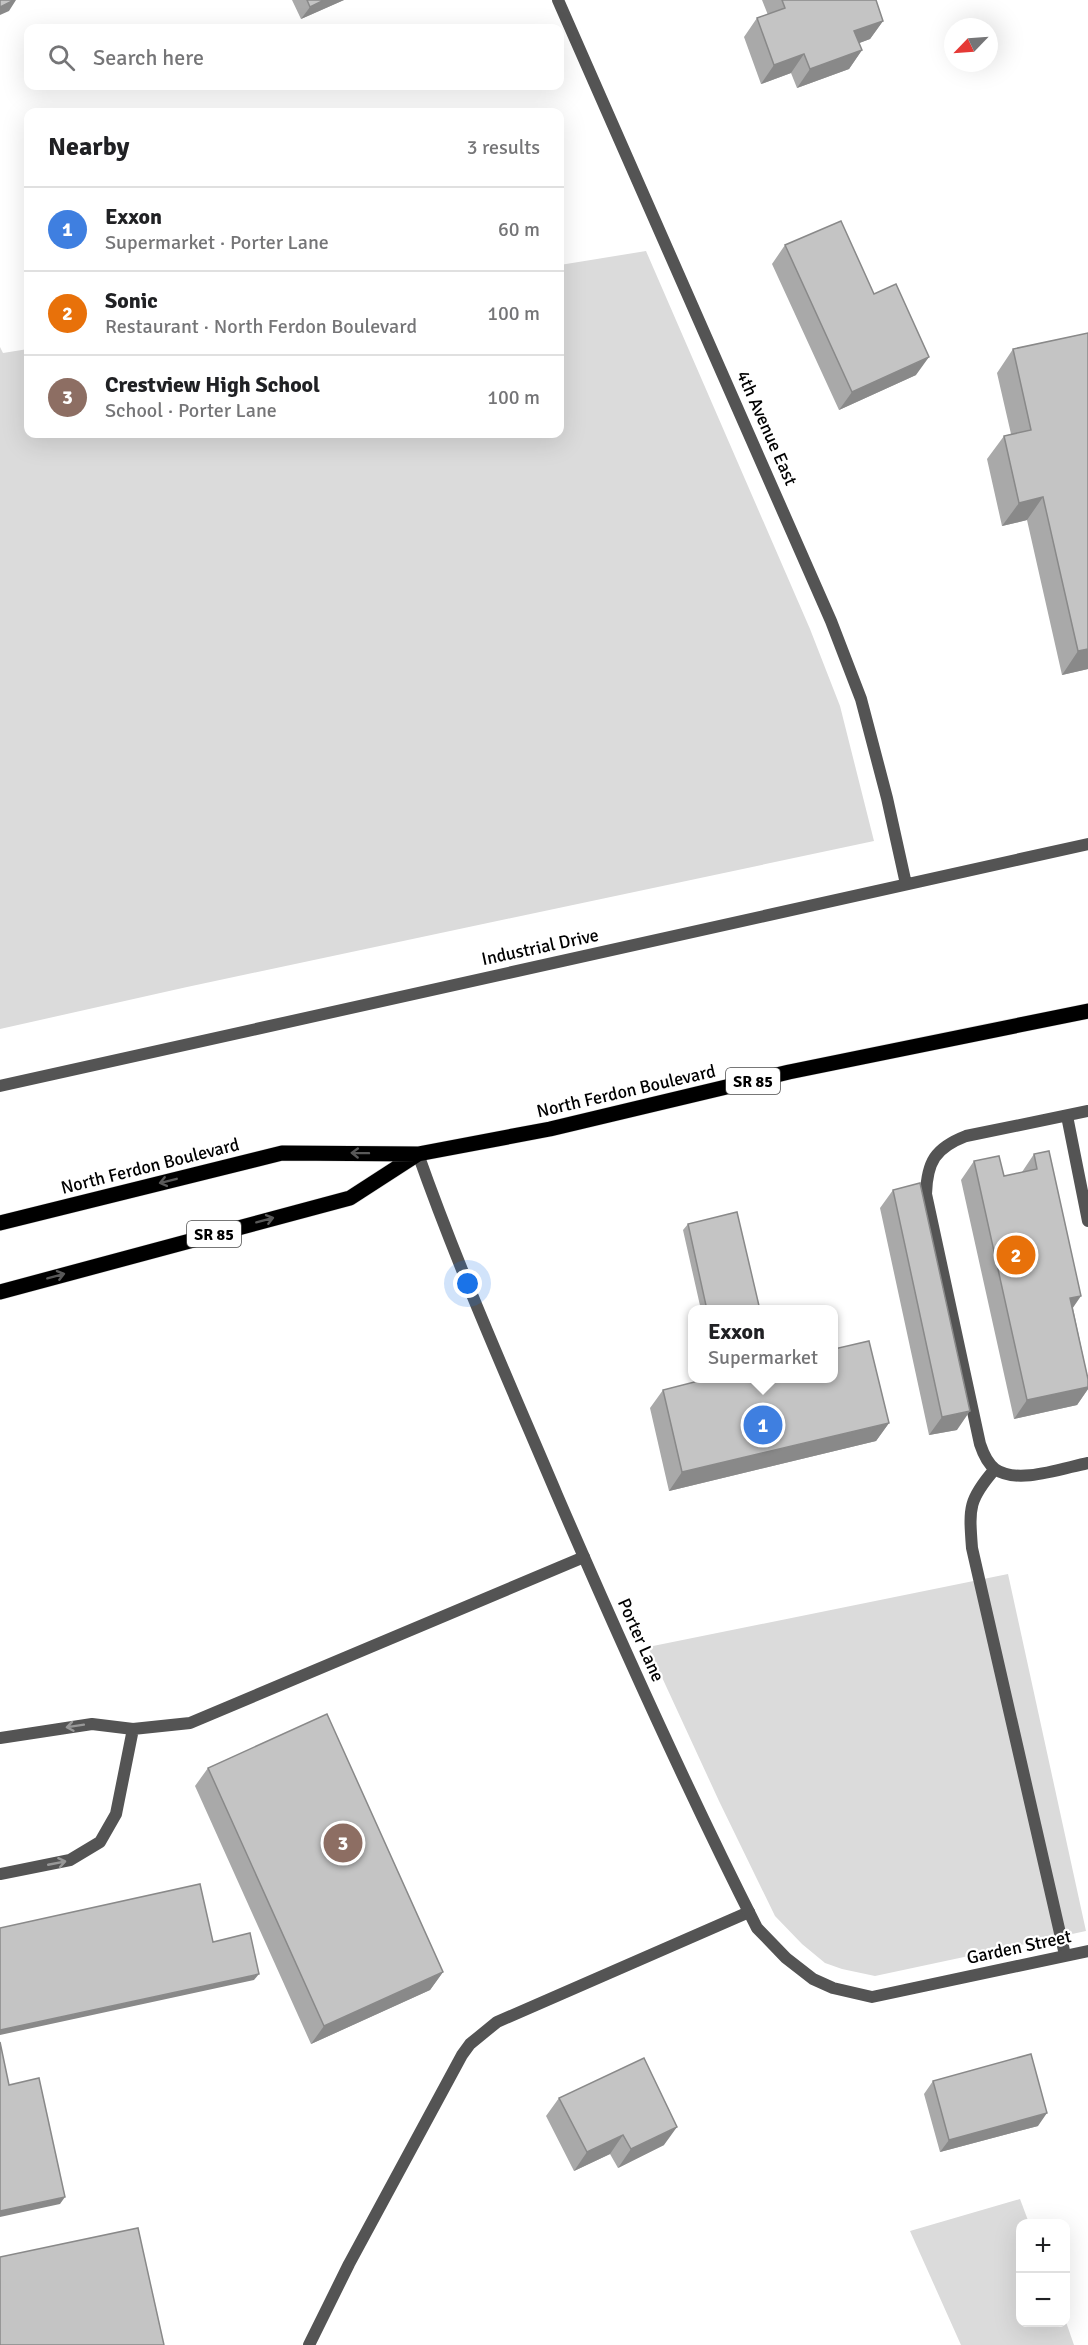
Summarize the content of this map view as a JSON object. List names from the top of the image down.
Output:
{
  "streets": {
    "main road": ["SR 85", "North Ferdon Boulevard"],
    "street": [
      "4th Avenue East",
      "Industrial Drive",
      "Porter Lane",
      "Garden Street"
    ]
  },
  "crossings": [
    ["4th Avenue East", "Industrial Drive"],
    ["North Ferdon Boulevard", "Porter Lane"],
    ["Porter Lane", "Garden Street"]
  ],
  "north": "bottom left",
  "page": {
    "search": "Search here",
    "heading": ["Nearby", "3 results"],
    "list": [
      {
        "mark": "1",
        "name": "Exxon",
        "note": "Supermarket · Porter Lane",
        "value": "60 m"
      },
      {
        "mark": "2",
        "name": "Sonic",
        "note": "Restaurant · North Ferdon Boulevard",
        "value": "100 m"
      },
      {
        "mark": "3",
        "name": "Crestview High School",
        "note": "School · Porter Lane",
        "value": "100 m"
      }
    ],
    "pins": ["2", "1", "3"],
    "popup": ["Exxon", "Supermarket"],
    "map_buttons": ["+", "−"]
  }
}
